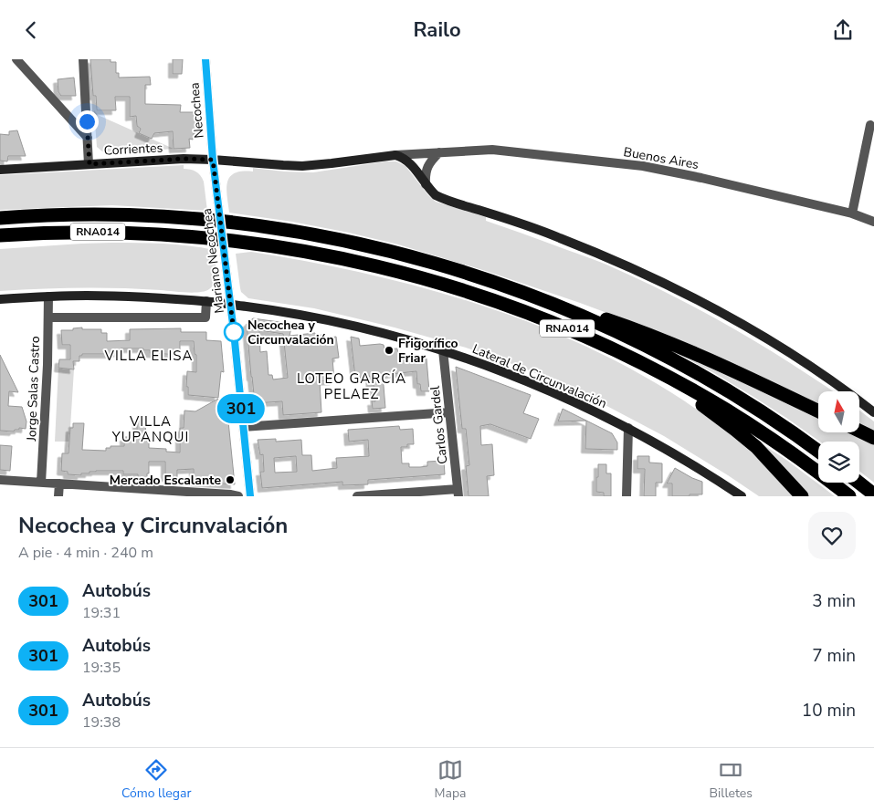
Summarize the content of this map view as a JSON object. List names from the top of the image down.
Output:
{
  "streets": {
    "highway": ["RNA014"],
    "street": [
      "Necochea",
      "Corrientes",
      "Buenos Aires",
      "Mariano Necochea",
      "Lateral de Circunvalación",
      "Jorge Salas Castro",
      "Carlos Gardel"
    ]
  },
  "crossings": [
    ["Necochea", "Corrientes"],
    ["Necochea", "Mariano Necochea"],
    ["Corrientes", "Buenos Aires"],
    ["Corrientes", "Mariano Necochea"],
    ["Mariano Necochea", "Lateral de Circunvalación"],
    ["Lateral de Circunvalación", "Jorge Salas Castro"],
    ["Lateral de Circunvalación", "Carlos Gardel"]
  ],
  "districts": ["VILLA ELISA", "LOTEO GARCÍA PELAEZ", "VILLA YUPANQUI"],
  "places": ["Necochea y Circunvalación", "Frigorífico Friar", "Mercado Escalante"],
  "lines": ["bus line 301"],
  "north": "top",
  "page": {
    "header": "Railo",
    "on_map": "301",
    "heading": ["Necochea y Circunvalación", "A pie · 4 min · 240 m"],
    "list": [
      {
        "mark": "301",
        "name": "Autobús",
        "note": "19:31",
        "value": "3 min"
      },
      {
        "mark": "301",
        "name": "Autobús",
        "note": "19:35",
        "value": "7 min"
      },
      {
        "mark": "301",
        "name": "Autobús",
        "note": "19:38",
        "value": "10 min"
      }
    ],
    "tabs": ["Cómo llegar", "Mapa", "Billetes"]
  }
}
